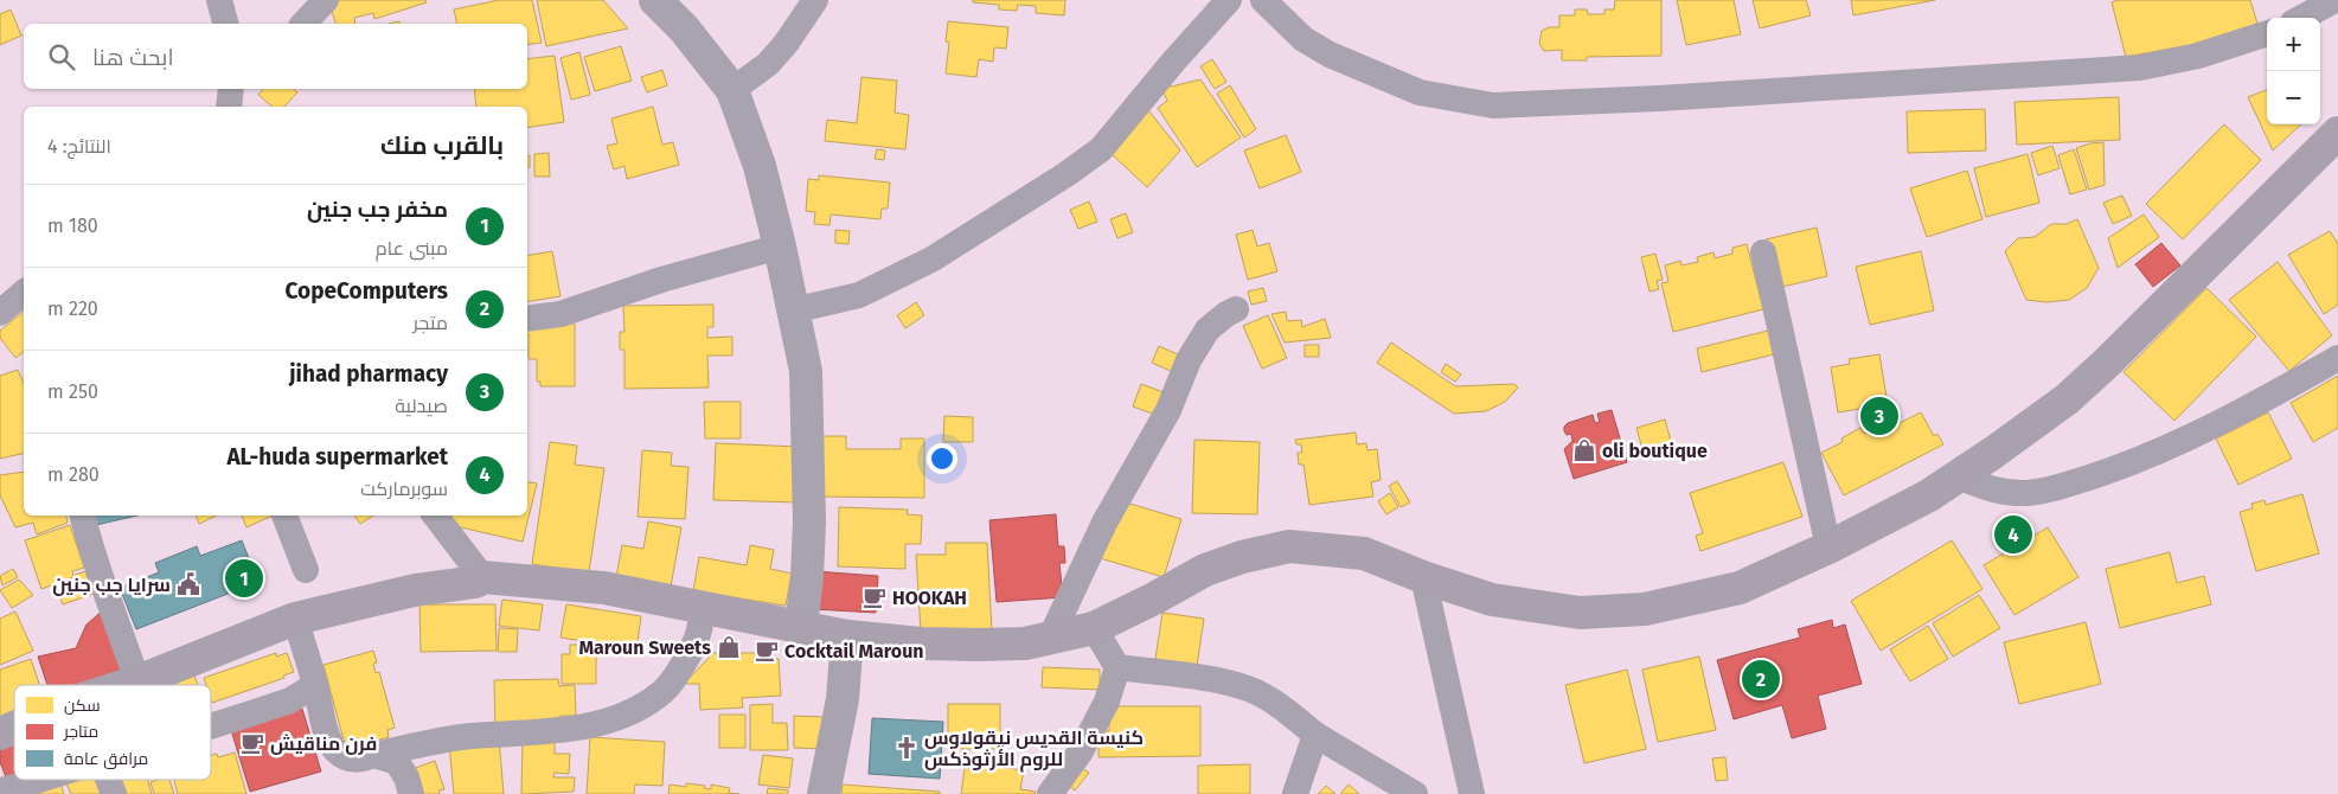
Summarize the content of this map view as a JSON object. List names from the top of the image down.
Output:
{
  "places": {
    "shop": ["oli boutique", "Maroun Sweets"],
    "public building": ["سرايا جب جنين"],
    "cafe": ["HOOKAH", "Cocktail Maroun", "فرن مناقيش"],
    "church": ["كنيسة القديس نيقولاوس للروم الأرثوذكس"]
  },
  "legend": ["سكن", "متاجر", "مرافق عامة"],
  "page": {
    "map_buttons": ["+", "−"],
    "search": "ابحث هنا",
    "heading": ["بالقرب منك", "النتائج: 4"],
    "list": [
      {
        "mark": "1",
        "name": "مخفر جب جنين",
        "note": "مبنى عام",
        "value": "180 m"
      },
      {
        "mark": "2",
        "name": "CopeComputers",
        "note": "متجر",
        "value": "220 m"
      },
      {
        "mark": "3",
        "name": "jihad pharmacy",
        "note": "صيدلية",
        "value": "250 m"
      },
      {
        "mark": "4",
        "name": "AL-huda supermarket",
        "note": "سوبرماركت",
        "value": "280 m"
      }
    ],
    "pins": [
      "3",
      "4",
      "1",
      "2"
    ]
  }
}
